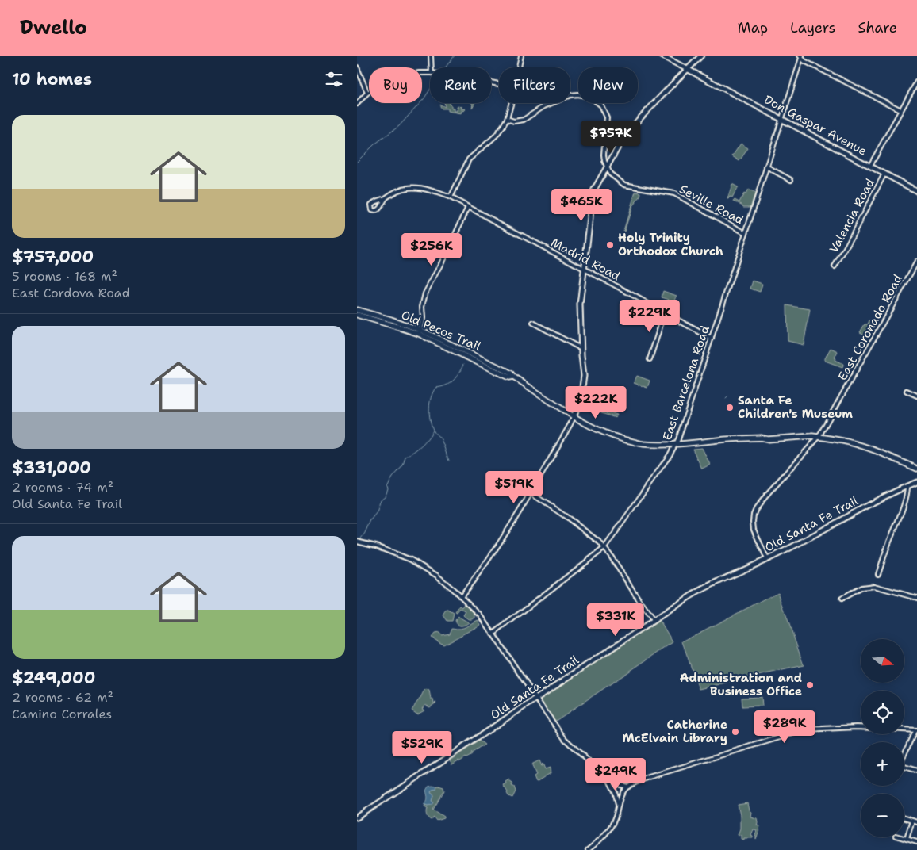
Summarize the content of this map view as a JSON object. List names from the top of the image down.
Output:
{
  "streets": {
    "main road": ["Old Pecos Trail"],
    "street": [
      "Don Gaspar Avenue",
      "Seville Road",
      "Valencia Road",
      "Madrid Road",
      "East Coronado Road",
      "East Barcelona Road",
      "Old Santa Fe Trail"
    ]
  },
  "crossings": [
    ["Don Gaspar Avenue", "Valencia Road"],
    ["Don Gaspar Avenue", "East Barcelona Road"],
    ["Seville Road", "East Barcelona Road"],
    ["Madrid Road", "East Barcelona Road"],
    ["East Coronado Road", "Old Pecos Trail"],
    ["East Coronado Road", "Old Santa Fe Trail"],
    ["Old Pecos Trail", "East Barcelona Road"]
  ],
  "places": [
    "Holy Trinity Orthodox Church",
    "Santa Fe Children's Museum",
    "Administration and Business Office",
    "Catherine McElvain Library"
  ],
  "north": "right",
  "page": {
    "header": "Dwello",
    "nav": ["Map", "Layers", "Share"],
    "heading": "10 homes",
    "chip": [
      "Buy",
      "Rent",
      "Filters",
      "New"
    ],
    "list": [
      {
        "name": "$757,000",
        "note": "5 rooms · 168 m² · East Cordova Road"
      },
      {
        "name": "$331,000",
        "note": "2 rooms · 74 m² · Old Santa Fe Trail"
      },
      {
        "name": "$249,000",
        "note": "2 rooms · 62 m² · Camino Corrales"
      }
    ],
    "price": [
      "$757K",
      "$465K",
      "$256K",
      "$229K",
      "$222K",
      "$519K",
      "$331K",
      "$289K",
      "$529K",
      "$249K"
    ],
    "map_buttons": ["+", "−"]
  }
}
